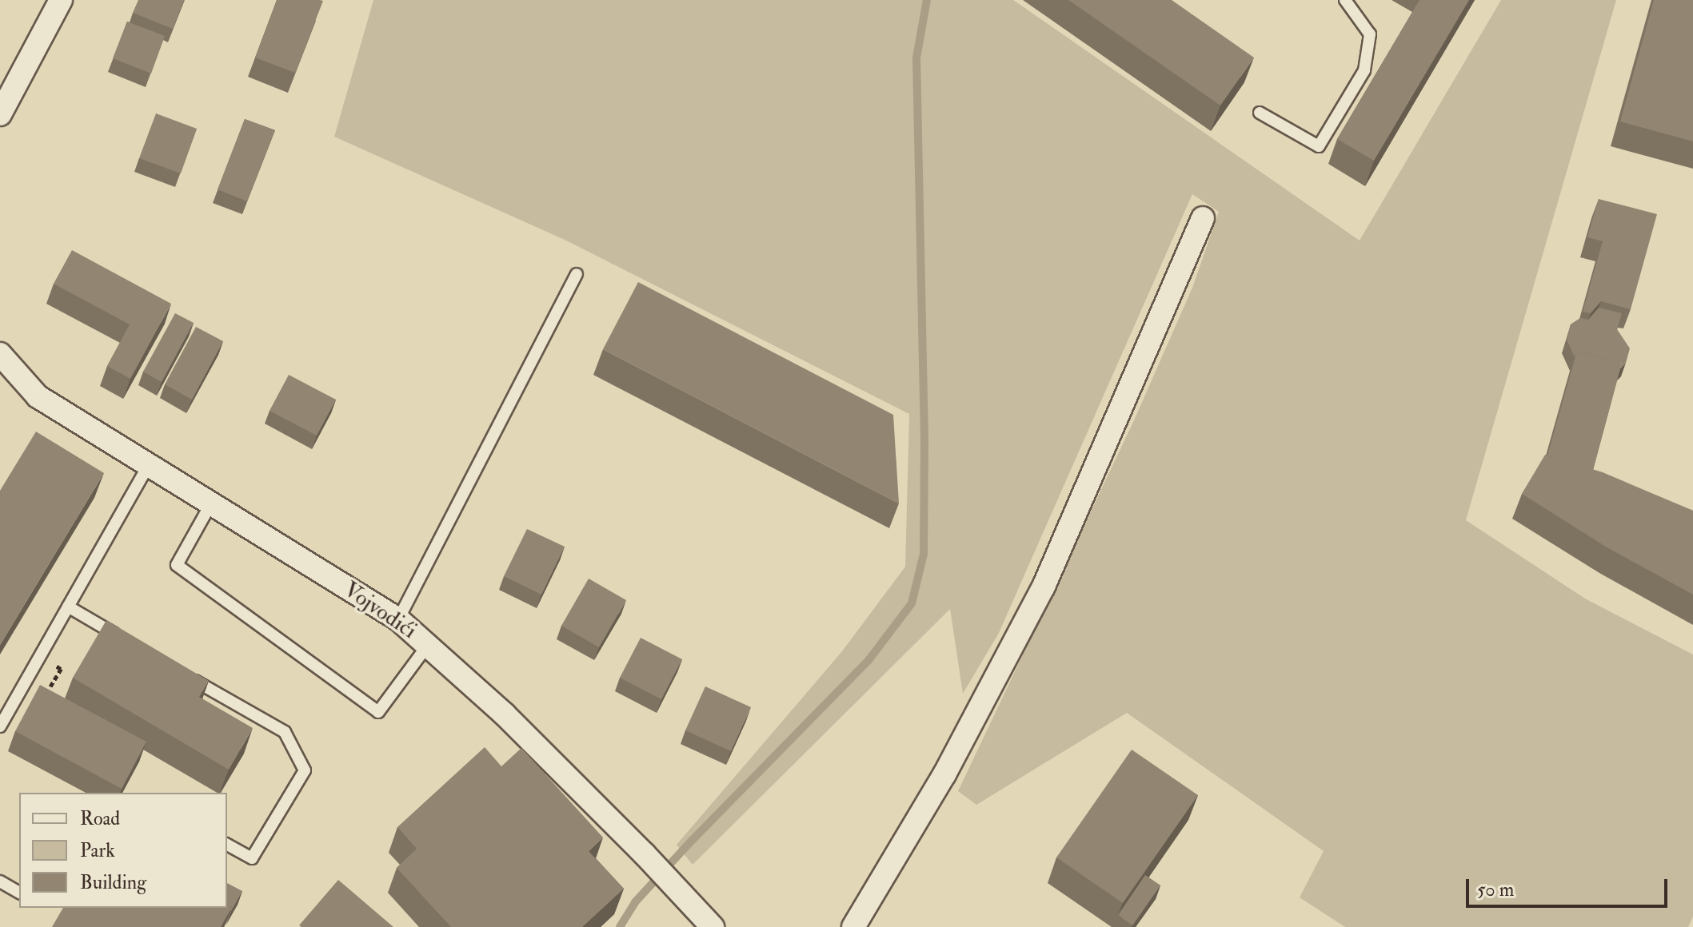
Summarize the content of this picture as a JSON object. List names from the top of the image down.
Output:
{
  "streets": {
    "street": ["Vojvodići"]
  },
  "legend": ["Road", "Park", "Building"],
  "scale_bar": "50 m"
}
